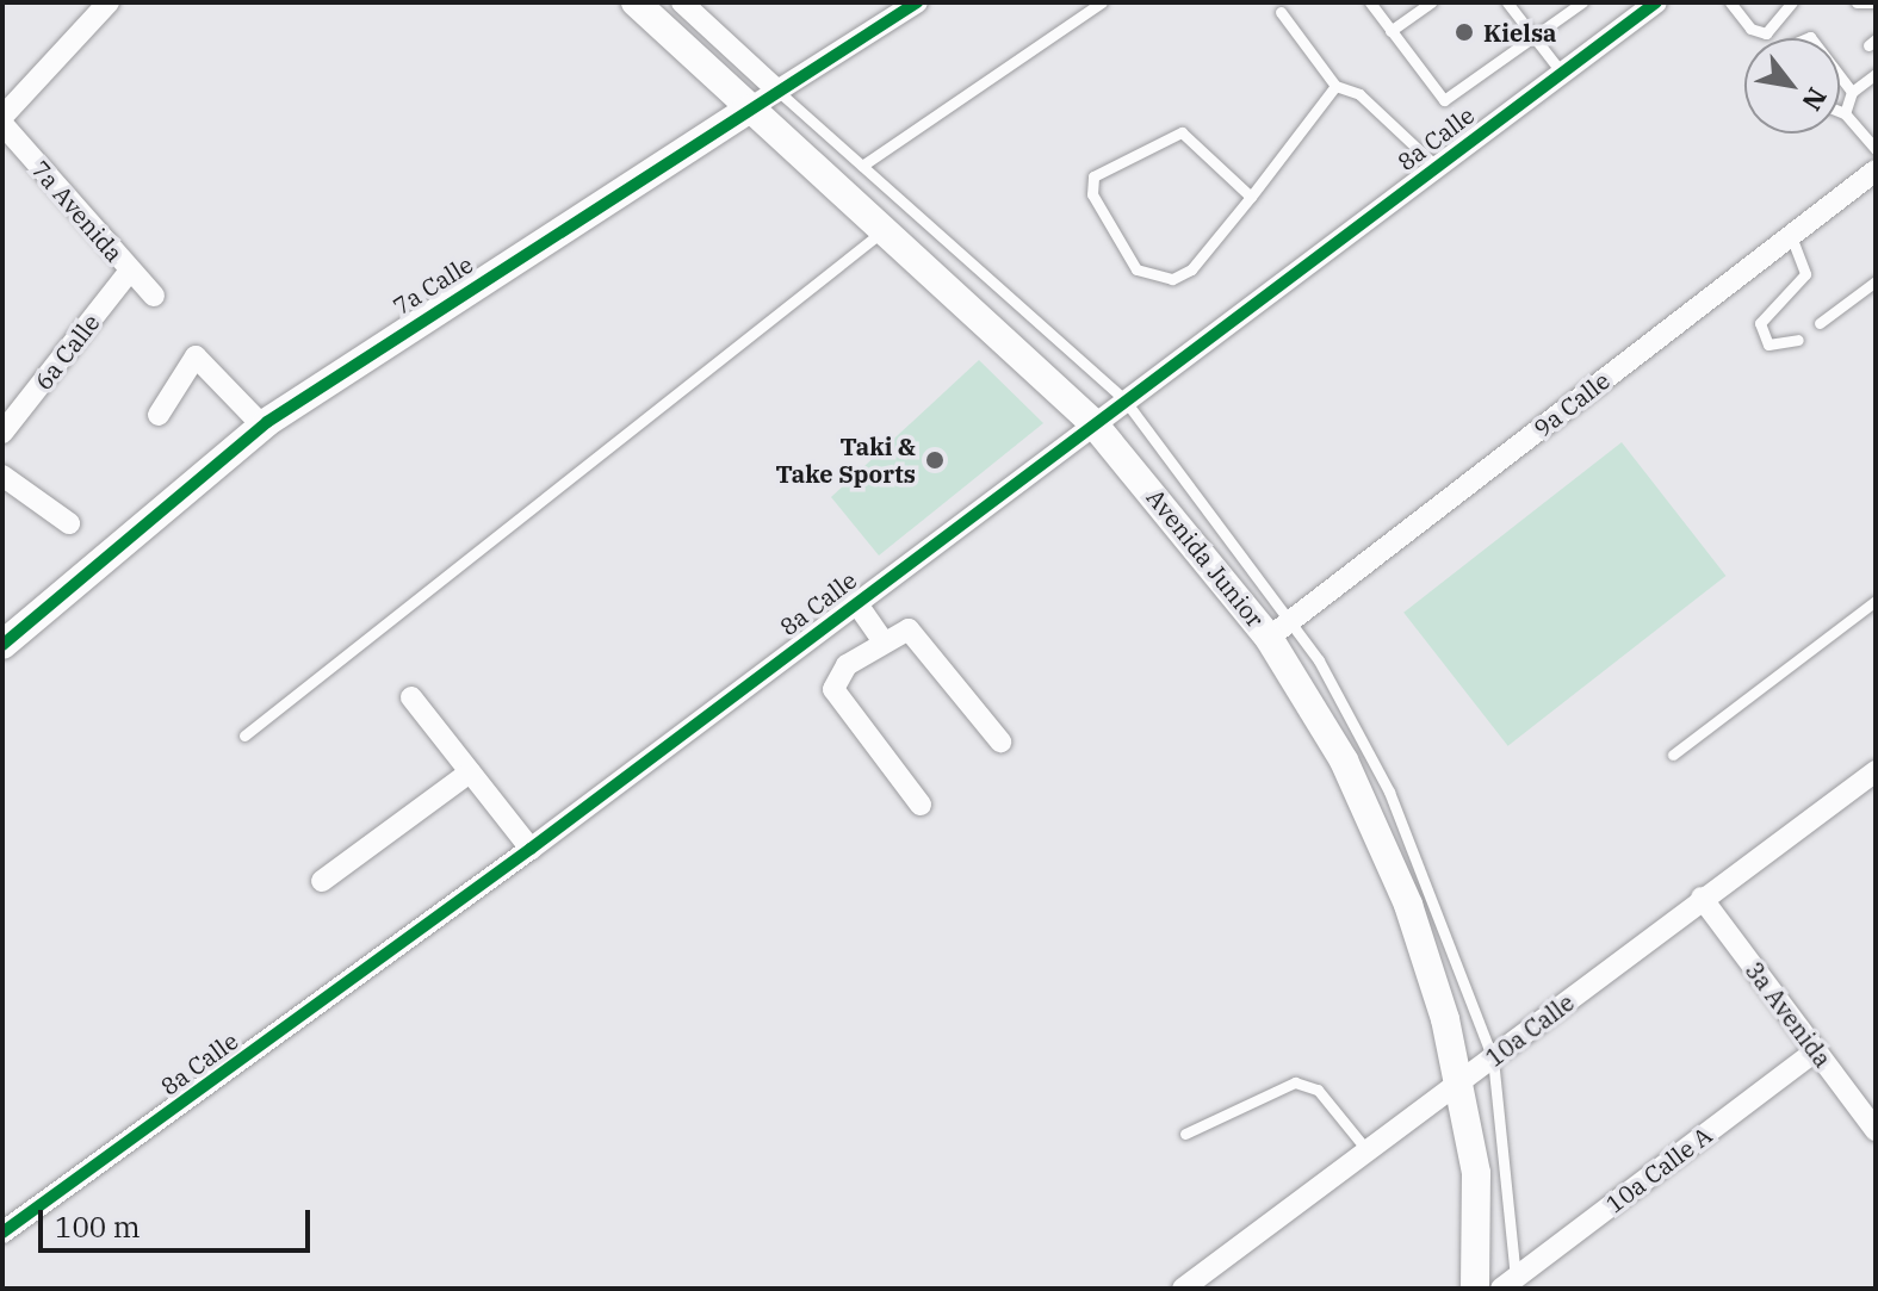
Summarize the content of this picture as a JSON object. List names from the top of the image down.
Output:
{
  "streets": {
    "main road": ["7a Calle", "Avenida Junior"],
    "street": [
      "8a Calle",
      "7a Avenida",
      "6a Calle",
      "9a Calle",
      "3a Avenida",
      "10a Calle",
      "10a Calle A"
    ]
  },
  "crossings": [
    ["8a Calle", "Avenida Junior"],
    ["7a Avenida", "6a Calle"],
    ["7a Calle", "Avenida Junior"],
    ["9a Calle", "Avenida Junior"],
    ["Avenida Junior", "10a Calle"],
    ["3a Avenida", "10a Calle"],
    ["3a Avenida", "10a Calle A"]
  ],
  "places": ["Kielsa", "Taki & Take Sports"],
  "scale_bar": "100 m",
  "north": "bottom right"
}
